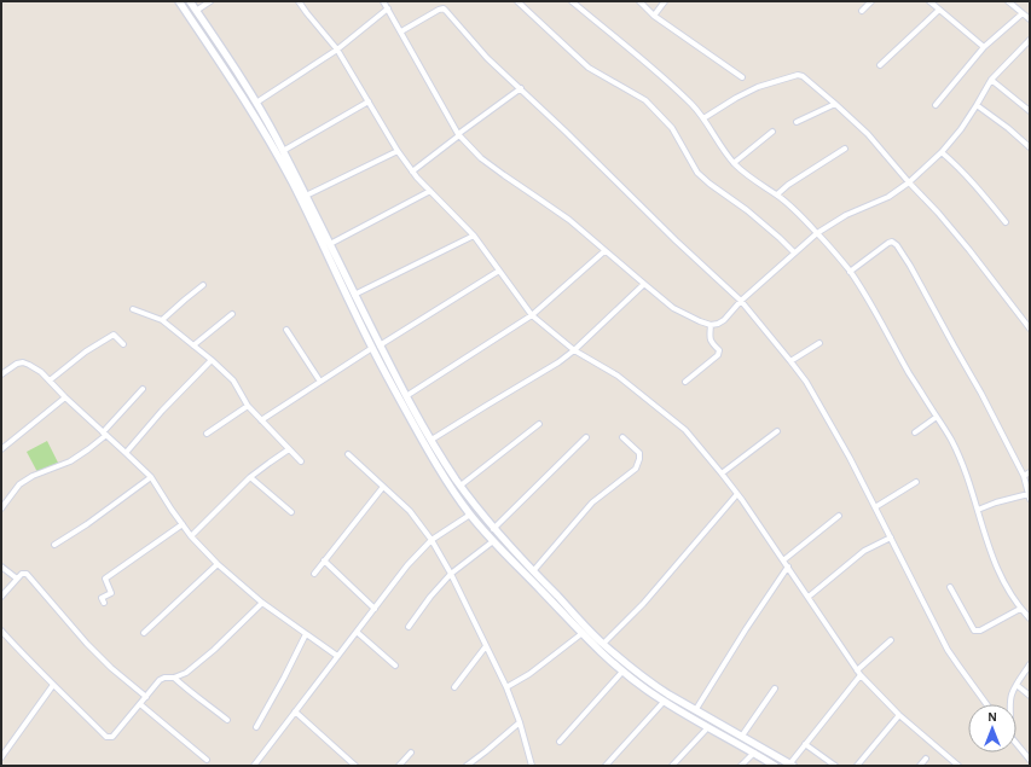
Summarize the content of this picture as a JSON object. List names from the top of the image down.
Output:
{
  "north": "top"
}
